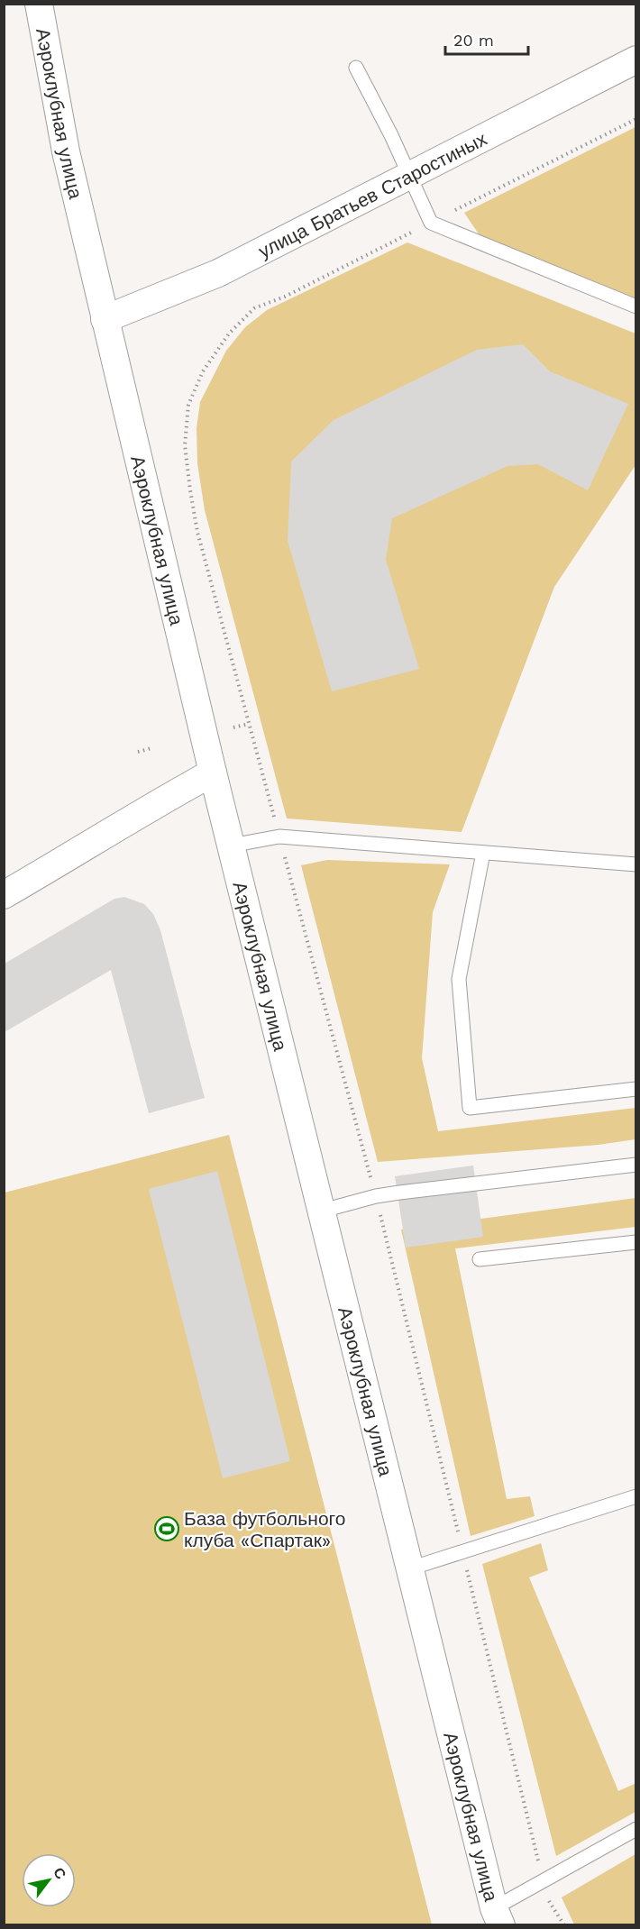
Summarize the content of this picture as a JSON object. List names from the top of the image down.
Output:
{
  "streets": {
    "street": ["Аэроклубная улица", "улица Братьев Старостиных"]
  },
  "crossings": [
    ["Аэроклубная улица", "улица Братьев Старостиных"]
  ],
  "places": {
    "sports": ["База футбольного клуба «Спартак»"]
  },
  "scale_bar": "20 m",
  "north": "top right"
}
